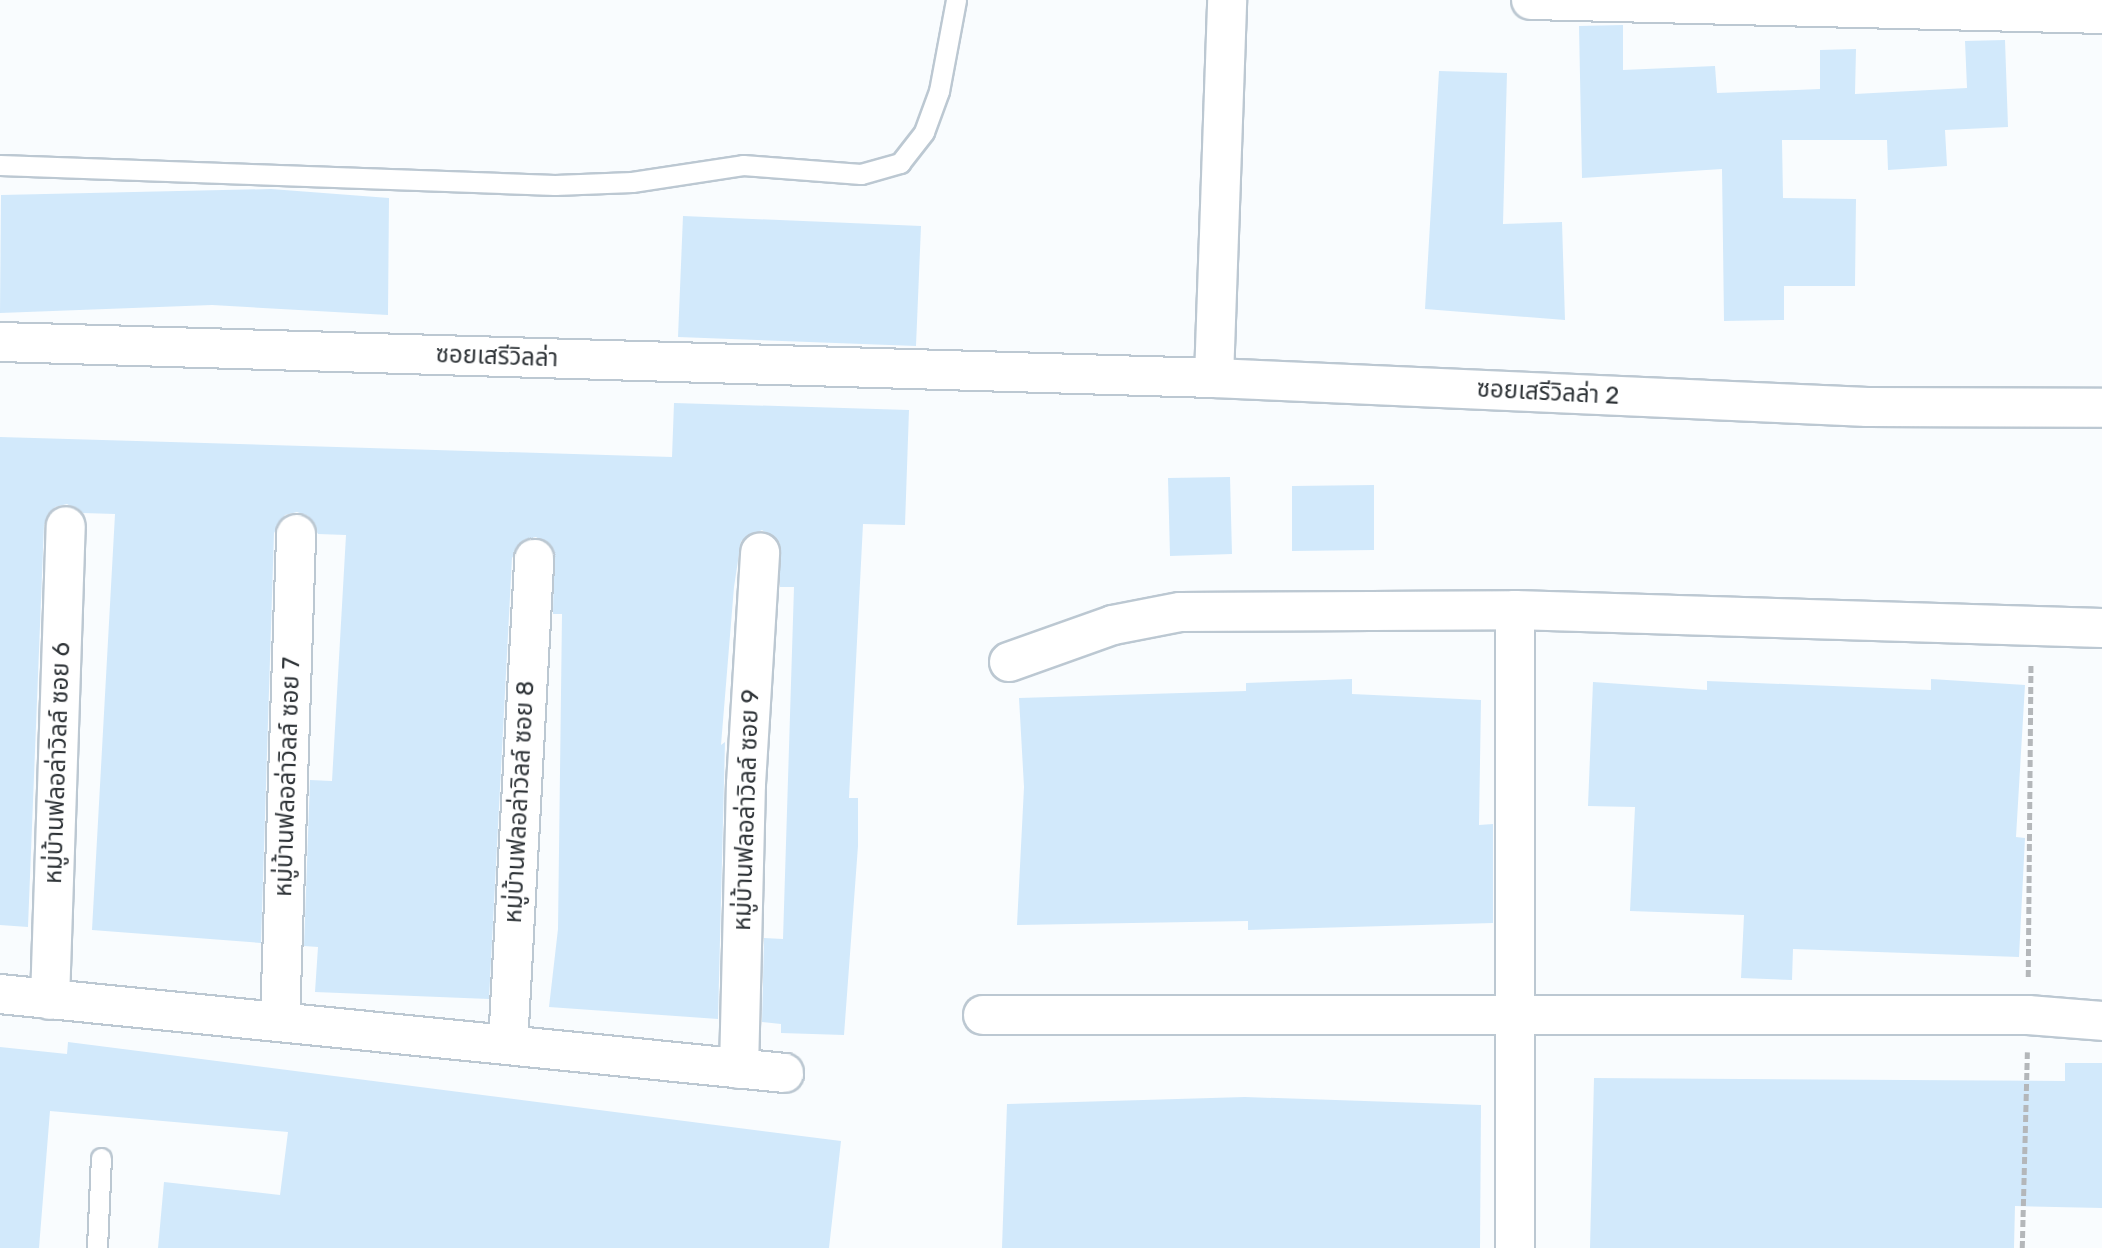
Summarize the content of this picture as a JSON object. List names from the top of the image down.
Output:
{
  "streets": {
    "street": [
      "ซอยเสรีวิลล่า",
      "ซอยเสรีวิลล่า 2",
      "หมู่บ้านฟลอล่าวิลล์ ซอย 6",
      "หมู่บ้านฟลอล่าวิลล์ ซอย 7",
      "หมู่บ้านฟลอล่าวิลล์ ซอย 8",
      "หมู่บ้านฟลอล่าวิลล์ ซอย 9"
    ]
  },
  "crossings": [
    ["ซอยเสรีวิลล่า", "ซอยเสรีวิลล่า 2"]
  ]
}
